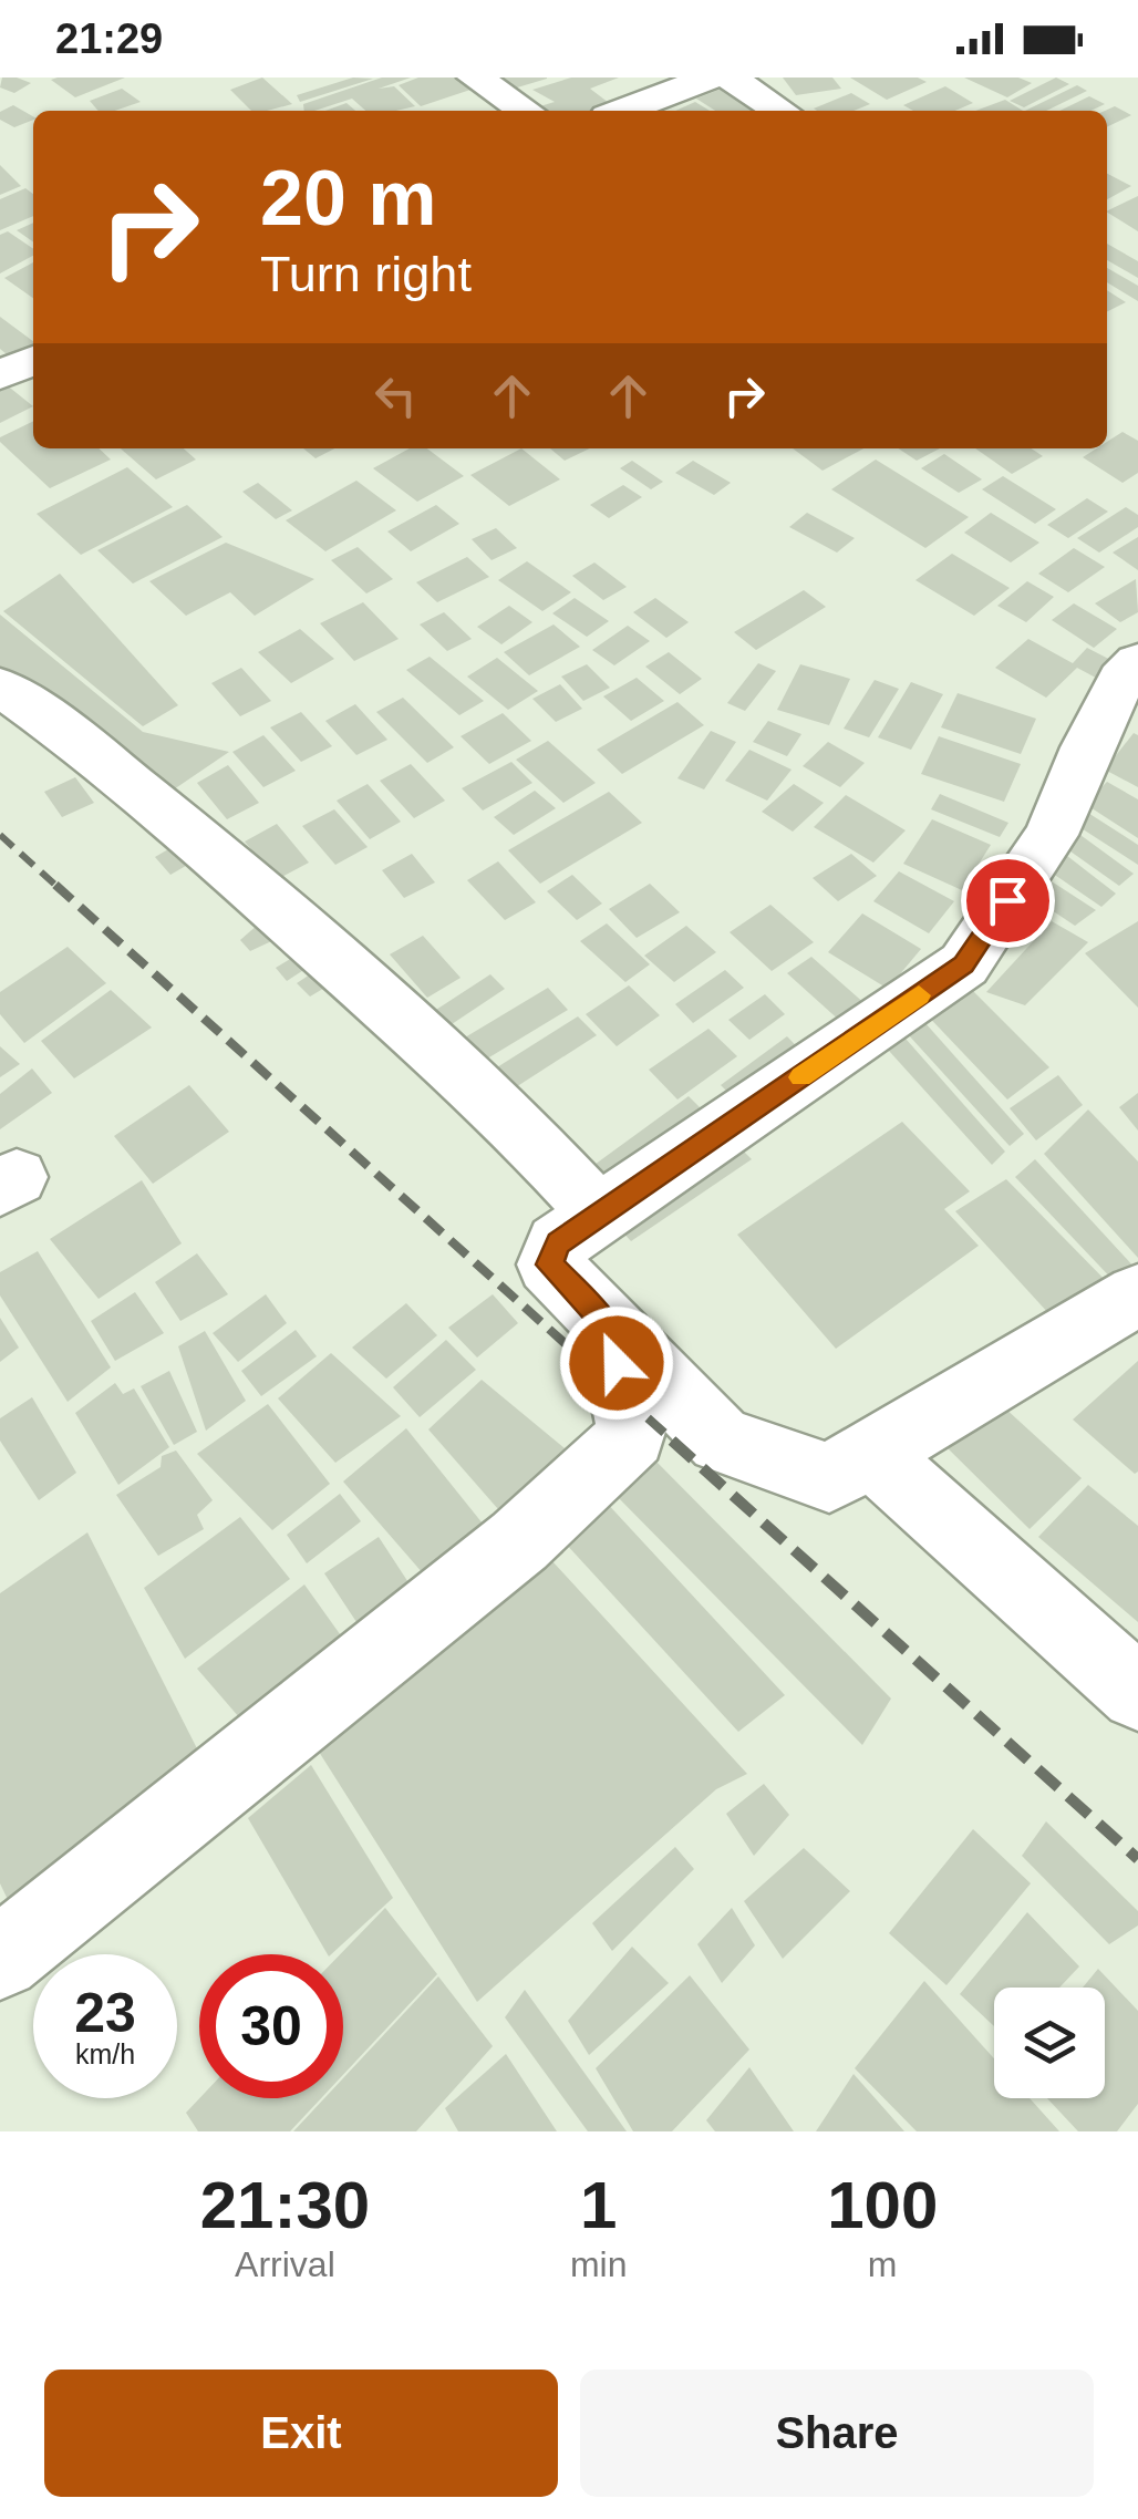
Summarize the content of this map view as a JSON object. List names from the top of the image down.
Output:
{
  "page": {
    "status": "21:29",
    "turn": ["20 m", "Turn right"],
    "speed": "23 km/h",
    "limit": "30",
    "eta": [
      "21:30",
      "Arrival",
      "1",
      "min",
      "100",
      "m"
    ],
    "buttons": ["Exit", "Share"]
  }
}
